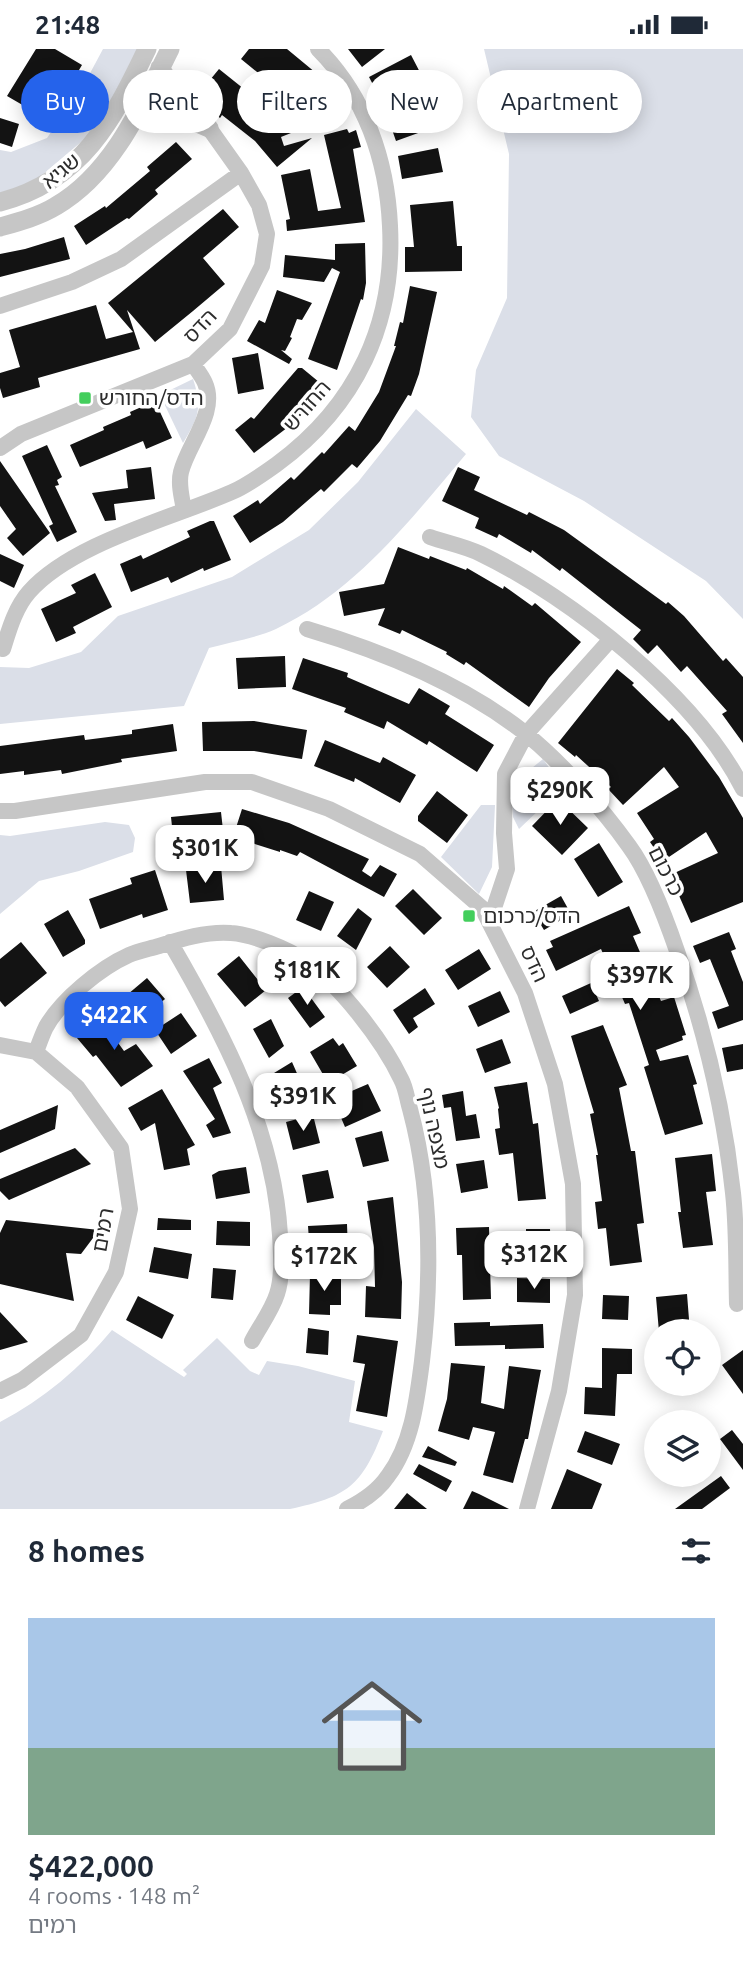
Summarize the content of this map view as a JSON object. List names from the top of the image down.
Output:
{
  "streets": {
    "street": [
      "שגיא",
      "הדס",
      "החורש",
      "כרכום",
      "מצפה נוף",
      "רמים"
    ]
  },
  "crossings": [
    ["מצפה נוף", "רמים"]
  ],
  "places": {
    "transit": ["הדס/החורש", "הדס/כרכום"]
  },
  "page": {
    "status": "21:48",
    "chip": [
      "Buy",
      "Rent",
      "Filters",
      "New",
      "Apartment"
    ],
    "price": [
      "$290K",
      "$301K",
      "$181K",
      "$397K",
      "$422K",
      "$391K",
      "$312K",
      "$172K"
    ],
    "heading": "8 homes",
    "list": [
      {
        "name": "$422,000",
        "note": "4 rooms · 148 m² · רמים"
      }
    ]
  }
}
